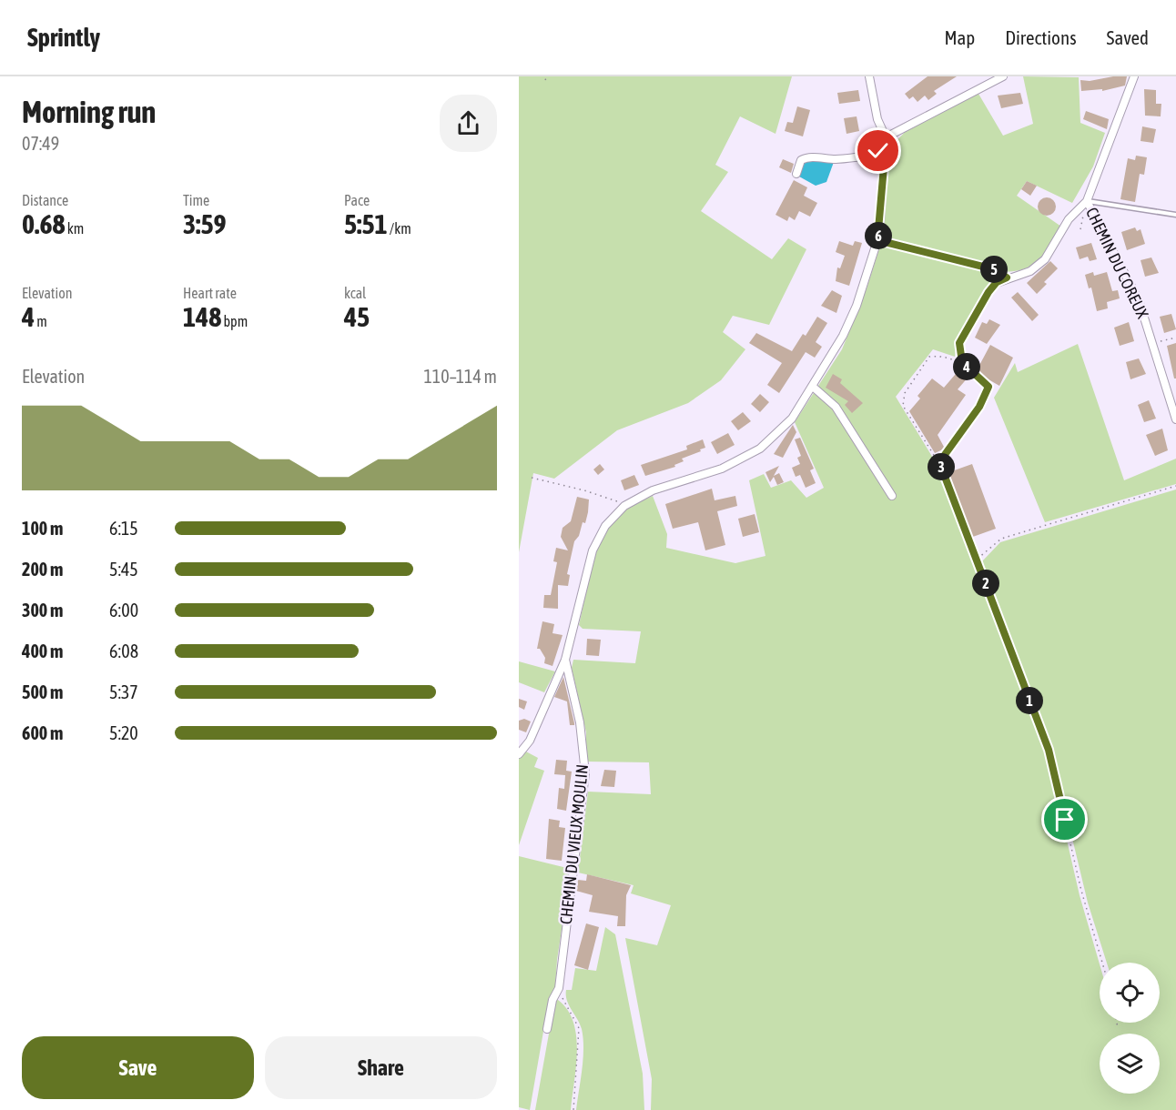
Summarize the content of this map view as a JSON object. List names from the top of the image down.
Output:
{
  "streets": {
    "street": ["CHEMIN DU COREUX", "CHEMIN DU VIEUX MOULIN"]
  },
  "page": {
    "header": "Sprintly",
    "nav": ["Map", "Directions", "Saved"],
    "heading": ["Morning run", "07:49"],
    "stats": [
      ["Distance", "0.68 km"],
      ["Time", "3:59"],
      ["Pace", "5:51 /km"],
      ["Elevation", "4 m"],
      ["Heart rate", "148 bpm"],
      ["kcal", "45"]
    ],
    "pins": [
      "6",
      "5",
      "4",
      "3",
      "2",
      "1"
    ],
    "chart": ["Elevation", "110–114 m"],
    "list": [
      {
        "name": "100 m",
        "note": "6:15"
      },
      {
        "name": "200 m",
        "note": "5:45"
      },
      {
        "name": "300 m",
        "note": "6:00"
      },
      {
        "name": "400 m",
        "note": "6:08"
      },
      {
        "name": "500 m",
        "note": "5:37"
      },
      {
        "name": "600 m",
        "note": "5:20"
      }
    ],
    "buttons": ["Save", "Share"]
  }
}
